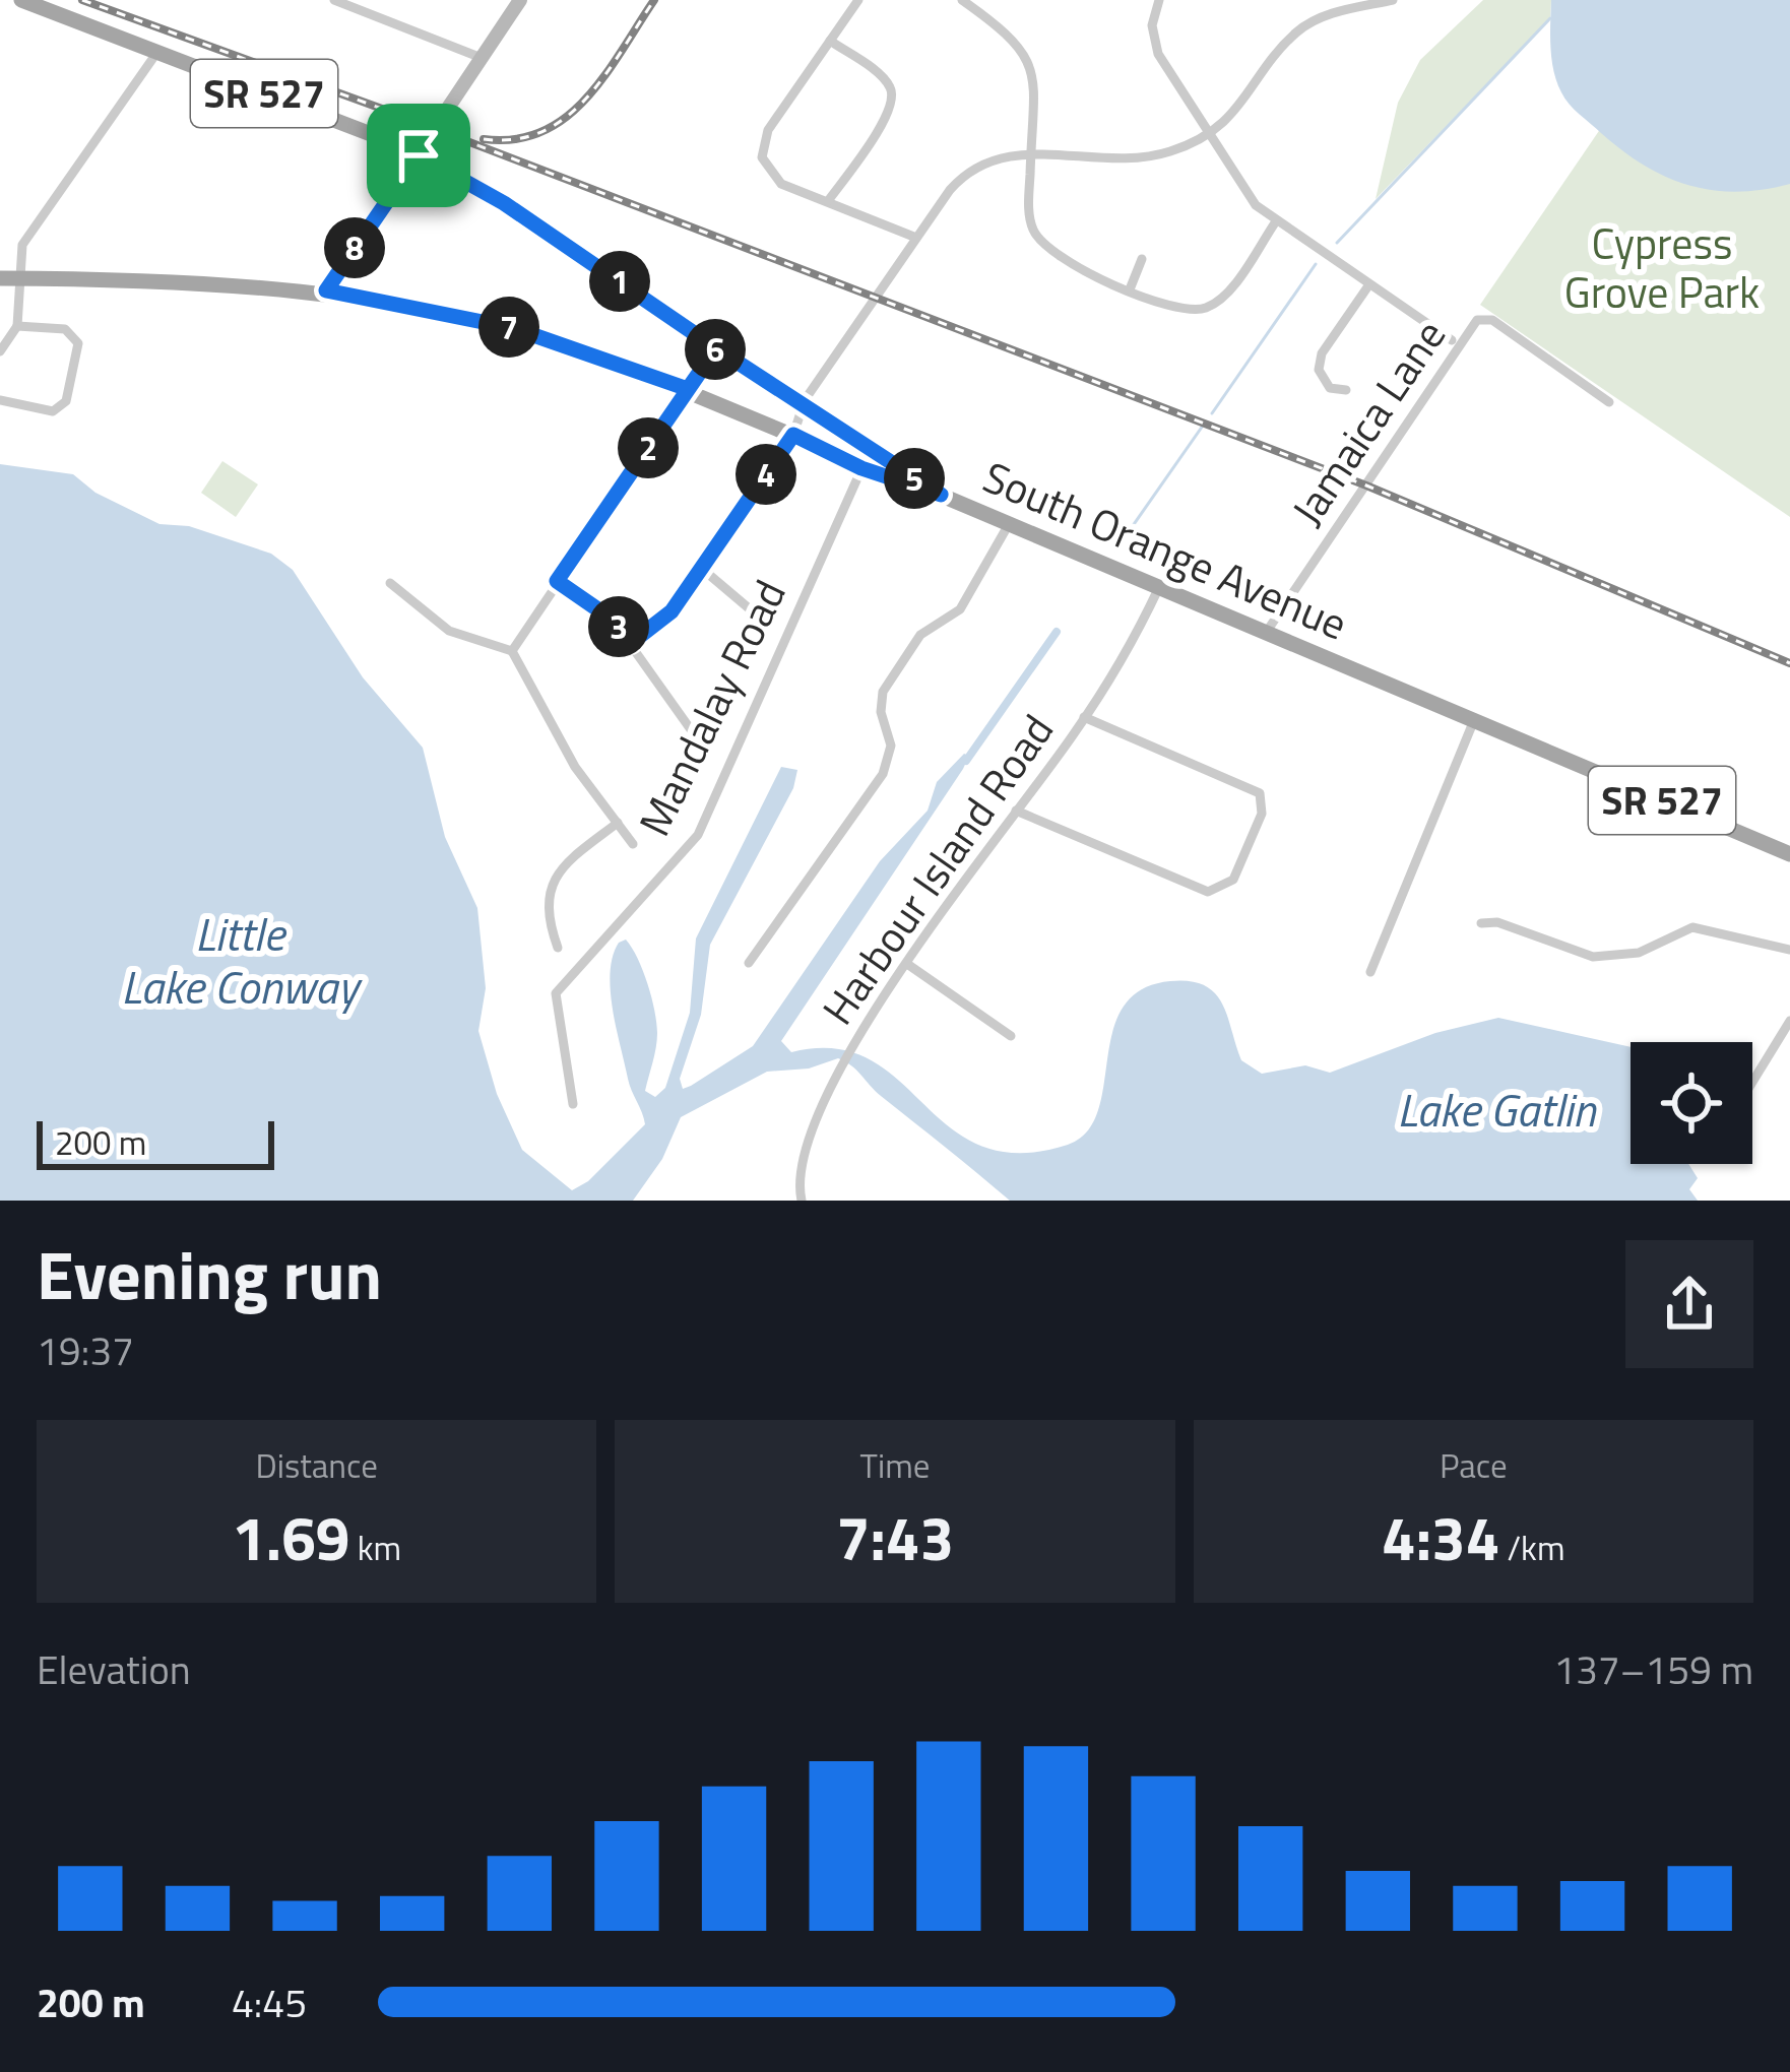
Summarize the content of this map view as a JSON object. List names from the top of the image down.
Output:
{
  "streets": {
    "main road": ["SR 527", "South Orange Avenue"],
    "street": ["Jamaica Lane", "Mandalay Road", "Harbour Island Road"]
  },
  "crossings": [
    ["SR 527", "South Orange Avenue"],
    ["SR 527", "Mandalay Road"],
    ["Jamaica Lane", "South Orange Avenue"],
    ["South Orange Avenue", "Mandalay Road"],
    ["South Orange Avenue", "Harbour Island Road"]
  ],
  "water": ["Little Lake Conway", "Lake Gatlin"],
  "parks": ["Cypress Grove Park"],
  "scale_bar": "200 m",
  "page": {
    "pins": [
      "8",
      "1",
      "7",
      "6",
      "2",
      "4",
      "5",
      "3"
    ],
    "scale": "200 m",
    "heading": ["Evening run", "19:37"],
    "stats": [
      ["Distance", "1.69 km"],
      ["Time", "7:43"],
      ["Pace", "4:34 /km"]
    ],
    "chart": ["Elevation", "137–159 m"],
    "list": [
      {
        "name": "200 m",
        "note": "4:45"
      }
    ]
  }
}
